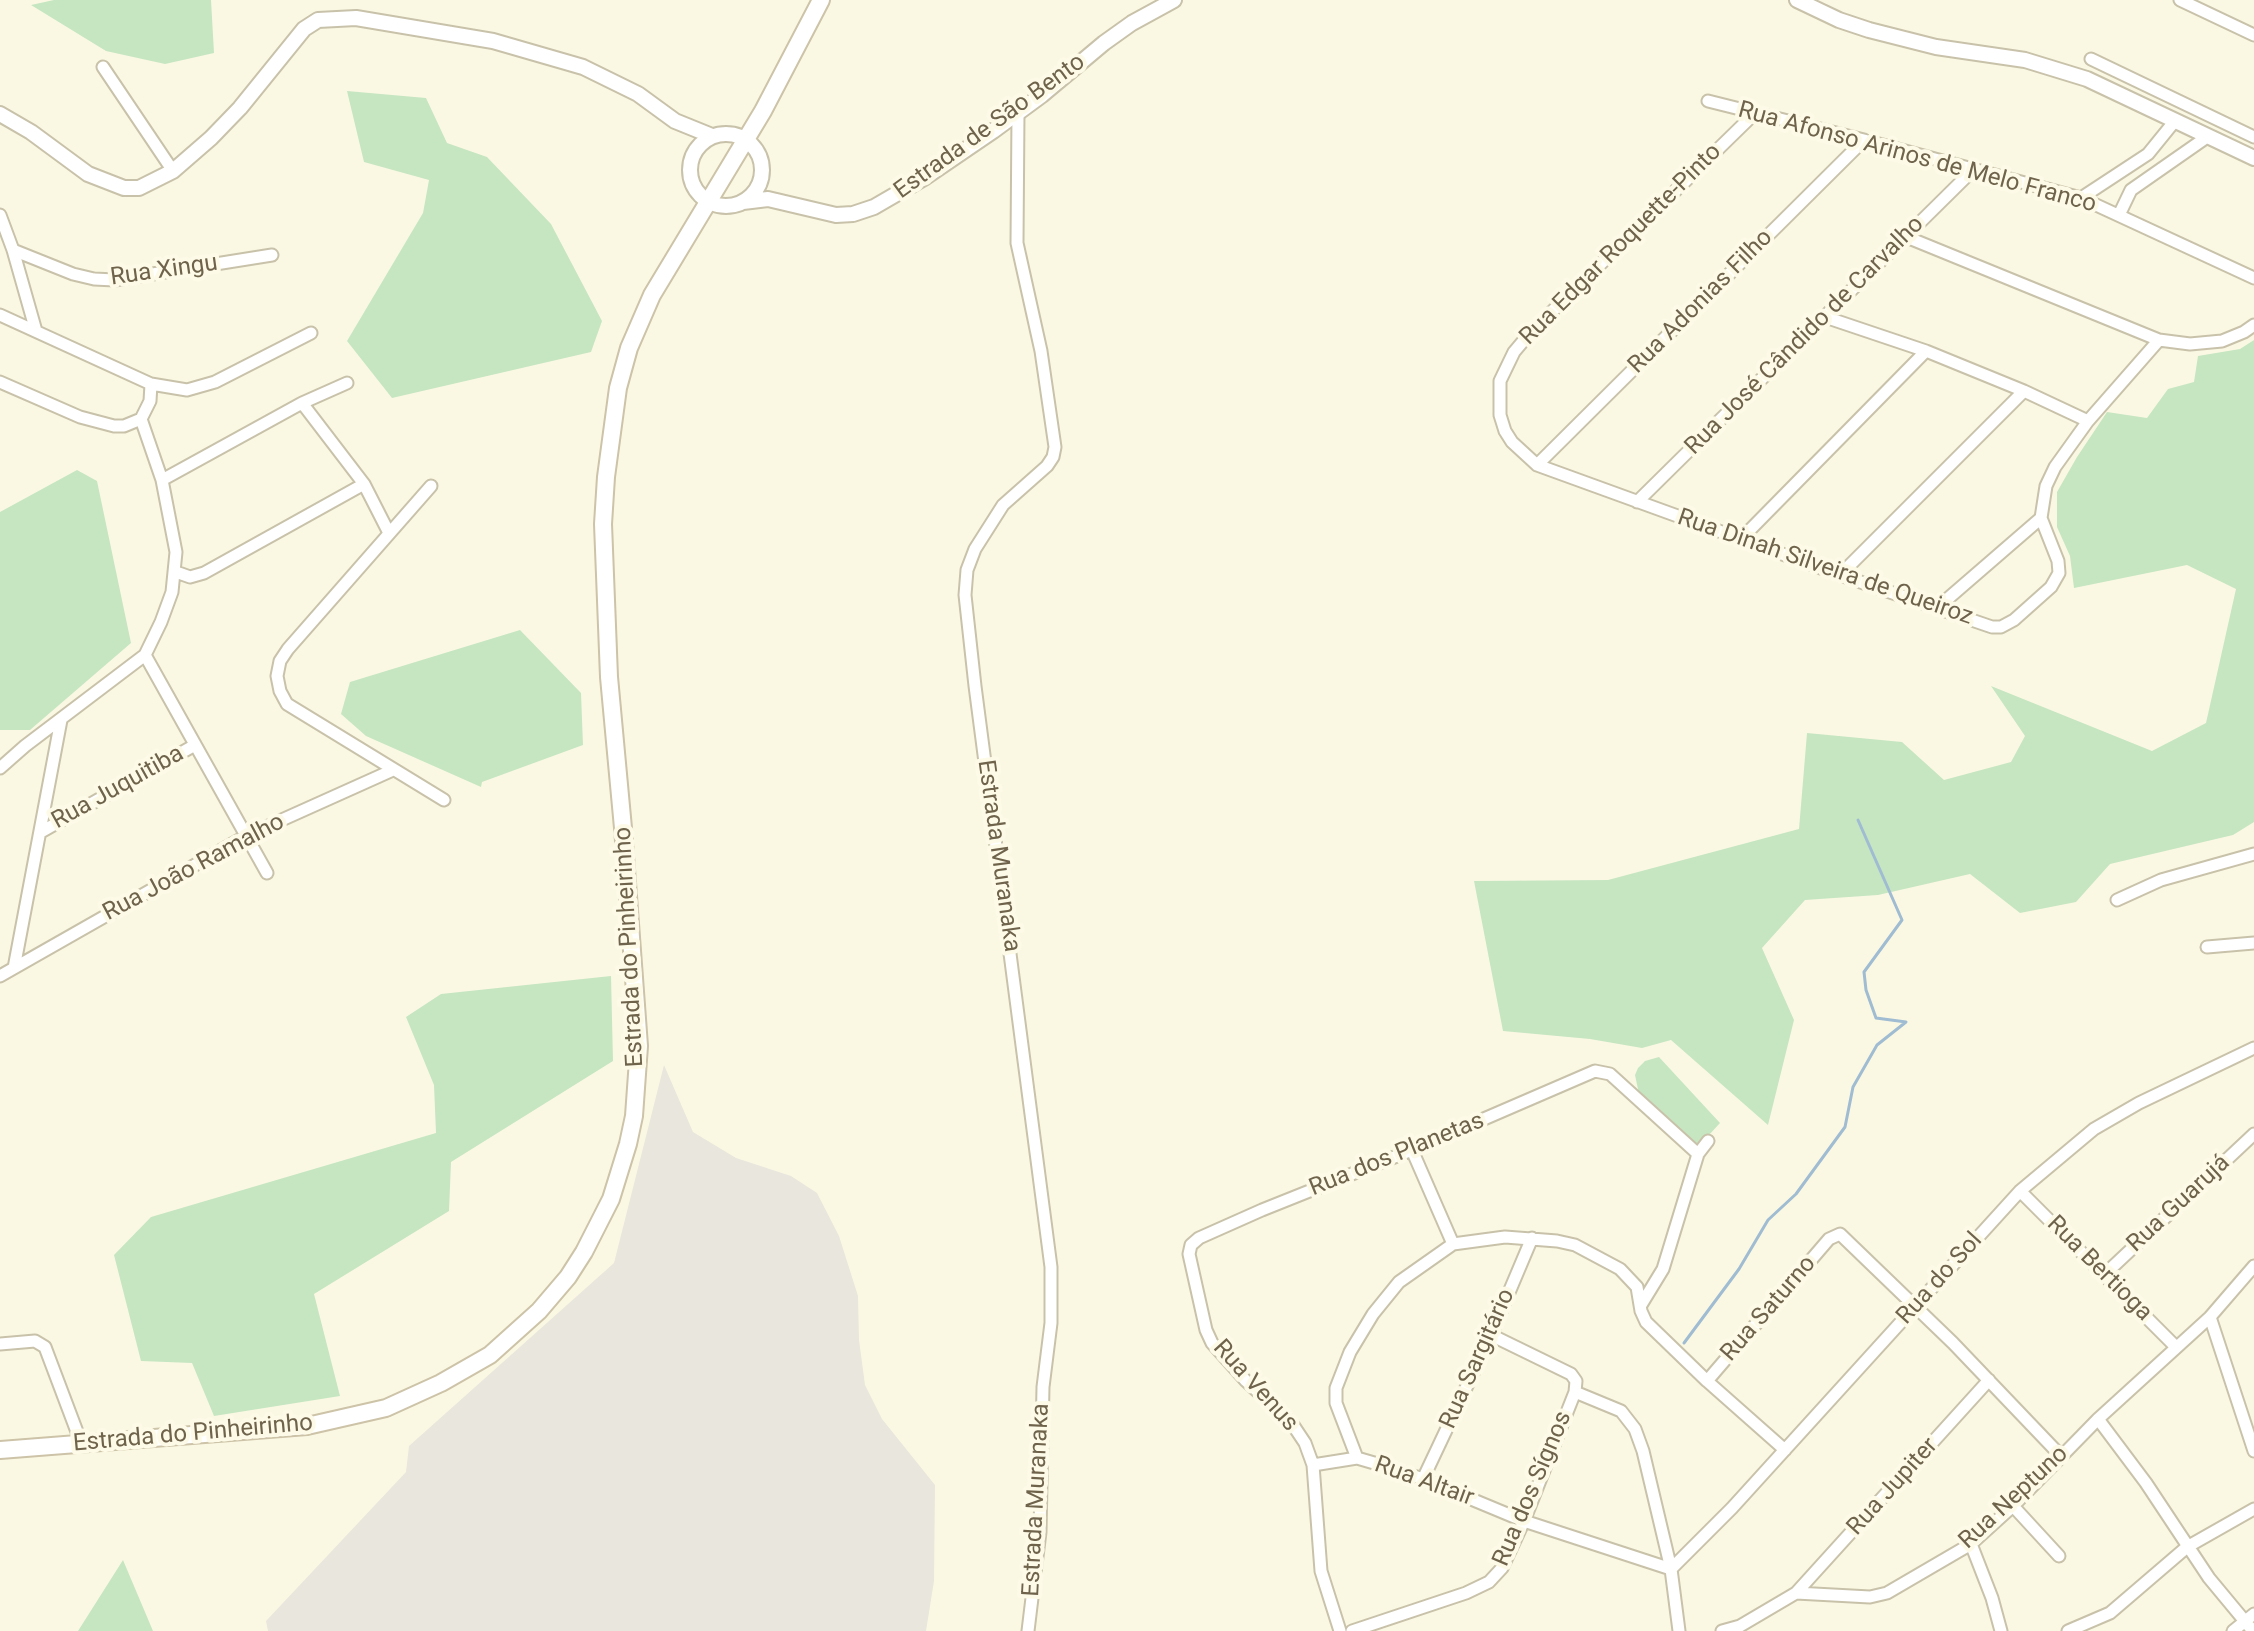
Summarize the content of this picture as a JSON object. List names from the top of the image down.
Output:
{
  "streets": {
    "main road": ["Estrada do Pinheirinho"],
    "street": [
      "Estrada de São Bento",
      "Rua Afonso Arinos de Melo Franco",
      "Rua Edgar Roquette-Pinto",
      "Rua Xingu",
      "Rua Adonias Filho",
      "Rua José Cândido de Carvalho",
      "Rua Dinah Silveira de Queiroz",
      "Rua Juquitiba",
      "Estrada Muranaka",
      "Rua João Ramalho",
      "Rua dos Planetas",
      "Rua Guarujá",
      "Rua Bertioga",
      "Rua do Sol",
      "Rua Saturno",
      "Rua Sargitário",
      "Rua Venus",
      "Rua Altair",
      "Rua Jupiter",
      "Rua dos Sígnos",
      "Rua Neptuno"
    ]
  },
  "crossings": [
    ["Estrada de São Bento", "Estrada Muranaka"],
    ["Rua Afonso Arinos de Melo Franco", "Rua Edgar Roquette-Pinto"],
    ["Rua Afonso Arinos de Melo Franco", "Rua Adonias Filho"],
    ["Rua Afonso Arinos de Melo Franco", "Rua José Cândido de Carvalho"],
    ["Rua Edgar Roquette-Pinto", "Rua Adonias Filho"],
    ["Rua Edgar Roquette-Pinto", "Rua Dinah Silveira de Queiroz"],
    ["Rua Adonias Filho", "Rua Dinah Silveira de Queiroz"],
    ["Rua José Cândido de Carvalho", "Rua Dinah Silveira de Queiroz"],
    ["Rua dos Planetas", "Rua Venus"],
    ["Rua Guarujá", "Rua Bertioga"],
    ["Rua Bertioga", "Rua do Sol"],
    ["Rua Bertioga", "Rua Neptuno"],
    ["Rua do Sol", "Rua Saturno"],
    ["Rua do Sol", "Rua Altair"],
    ["Rua Saturno", "Rua Sargitário"],
    ["Rua Sargitário", "Rua Altair"],
    ["Rua Altair", "Rua dos Sígnos"],
    ["Rua Jupiter", "Rua Neptuno"]
  ]
}
